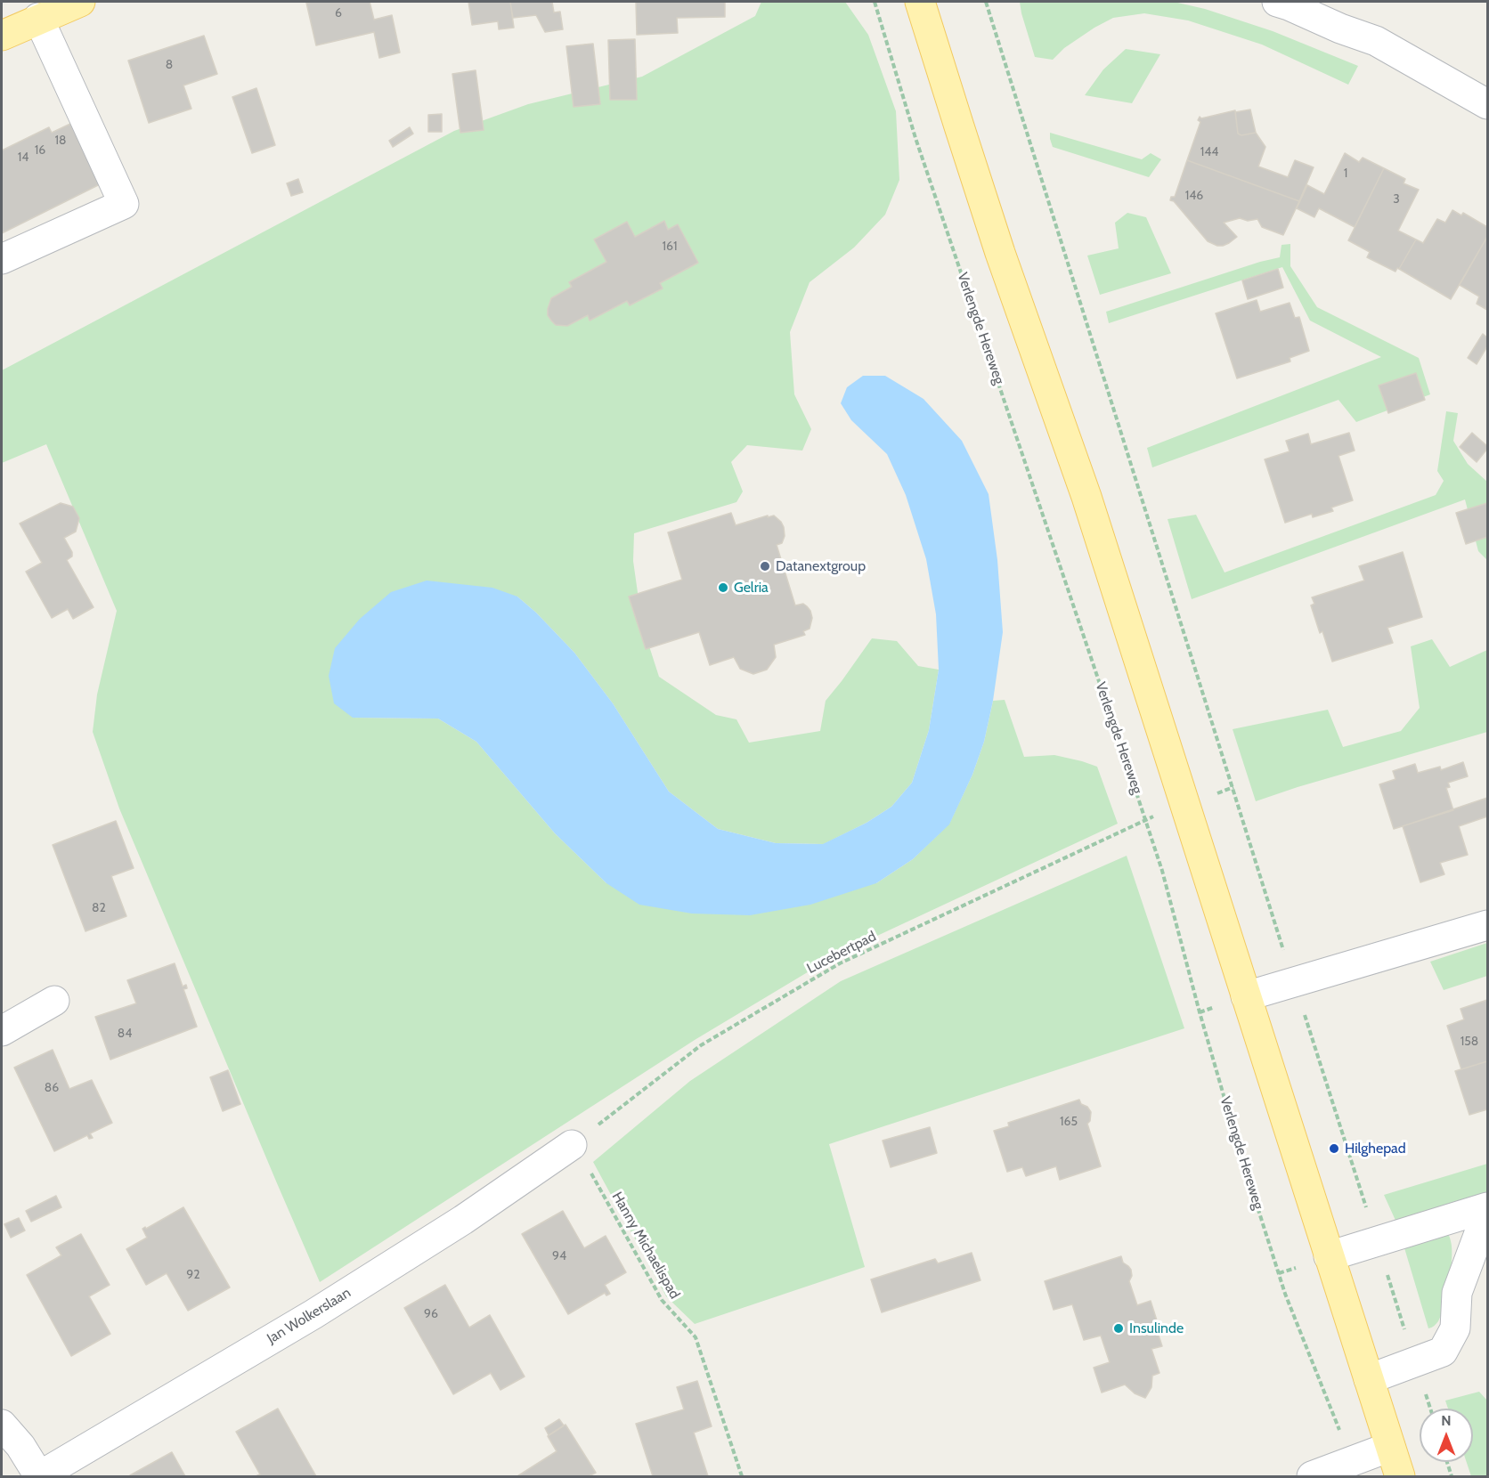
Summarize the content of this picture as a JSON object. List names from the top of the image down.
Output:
{
  "streets": {
    "street": ["Jan Wolkerslaan"],
    "path": ["Verlengde Hereweg", "Lucebertpad", "Hanny Michaelispad"]
  },
  "crossings": [
    ["Verlengde Hereweg", "Lucebertpad"],
    ["Lucebertpad", "Hanny Michaelispad"],
    ["Lucebertpad", "Jan Wolkerslaan"],
    ["Hanny Michaelispad", "Jan Wolkerslaan"]
  ],
  "places": [
    "Datanextgroup",
    "Gelria",
    "Hilghepad",
    "Insulinde"
  ],
  "house_numbers": [
    "6",
    "8",
    "18",
    "16",
    "144",
    "14",
    "1",
    "146",
    "3",
    "161",
    "82",
    "84",
    "158",
    "86",
    "165",
    "94",
    "92",
    "96"
  ],
  "north": "top"
}
